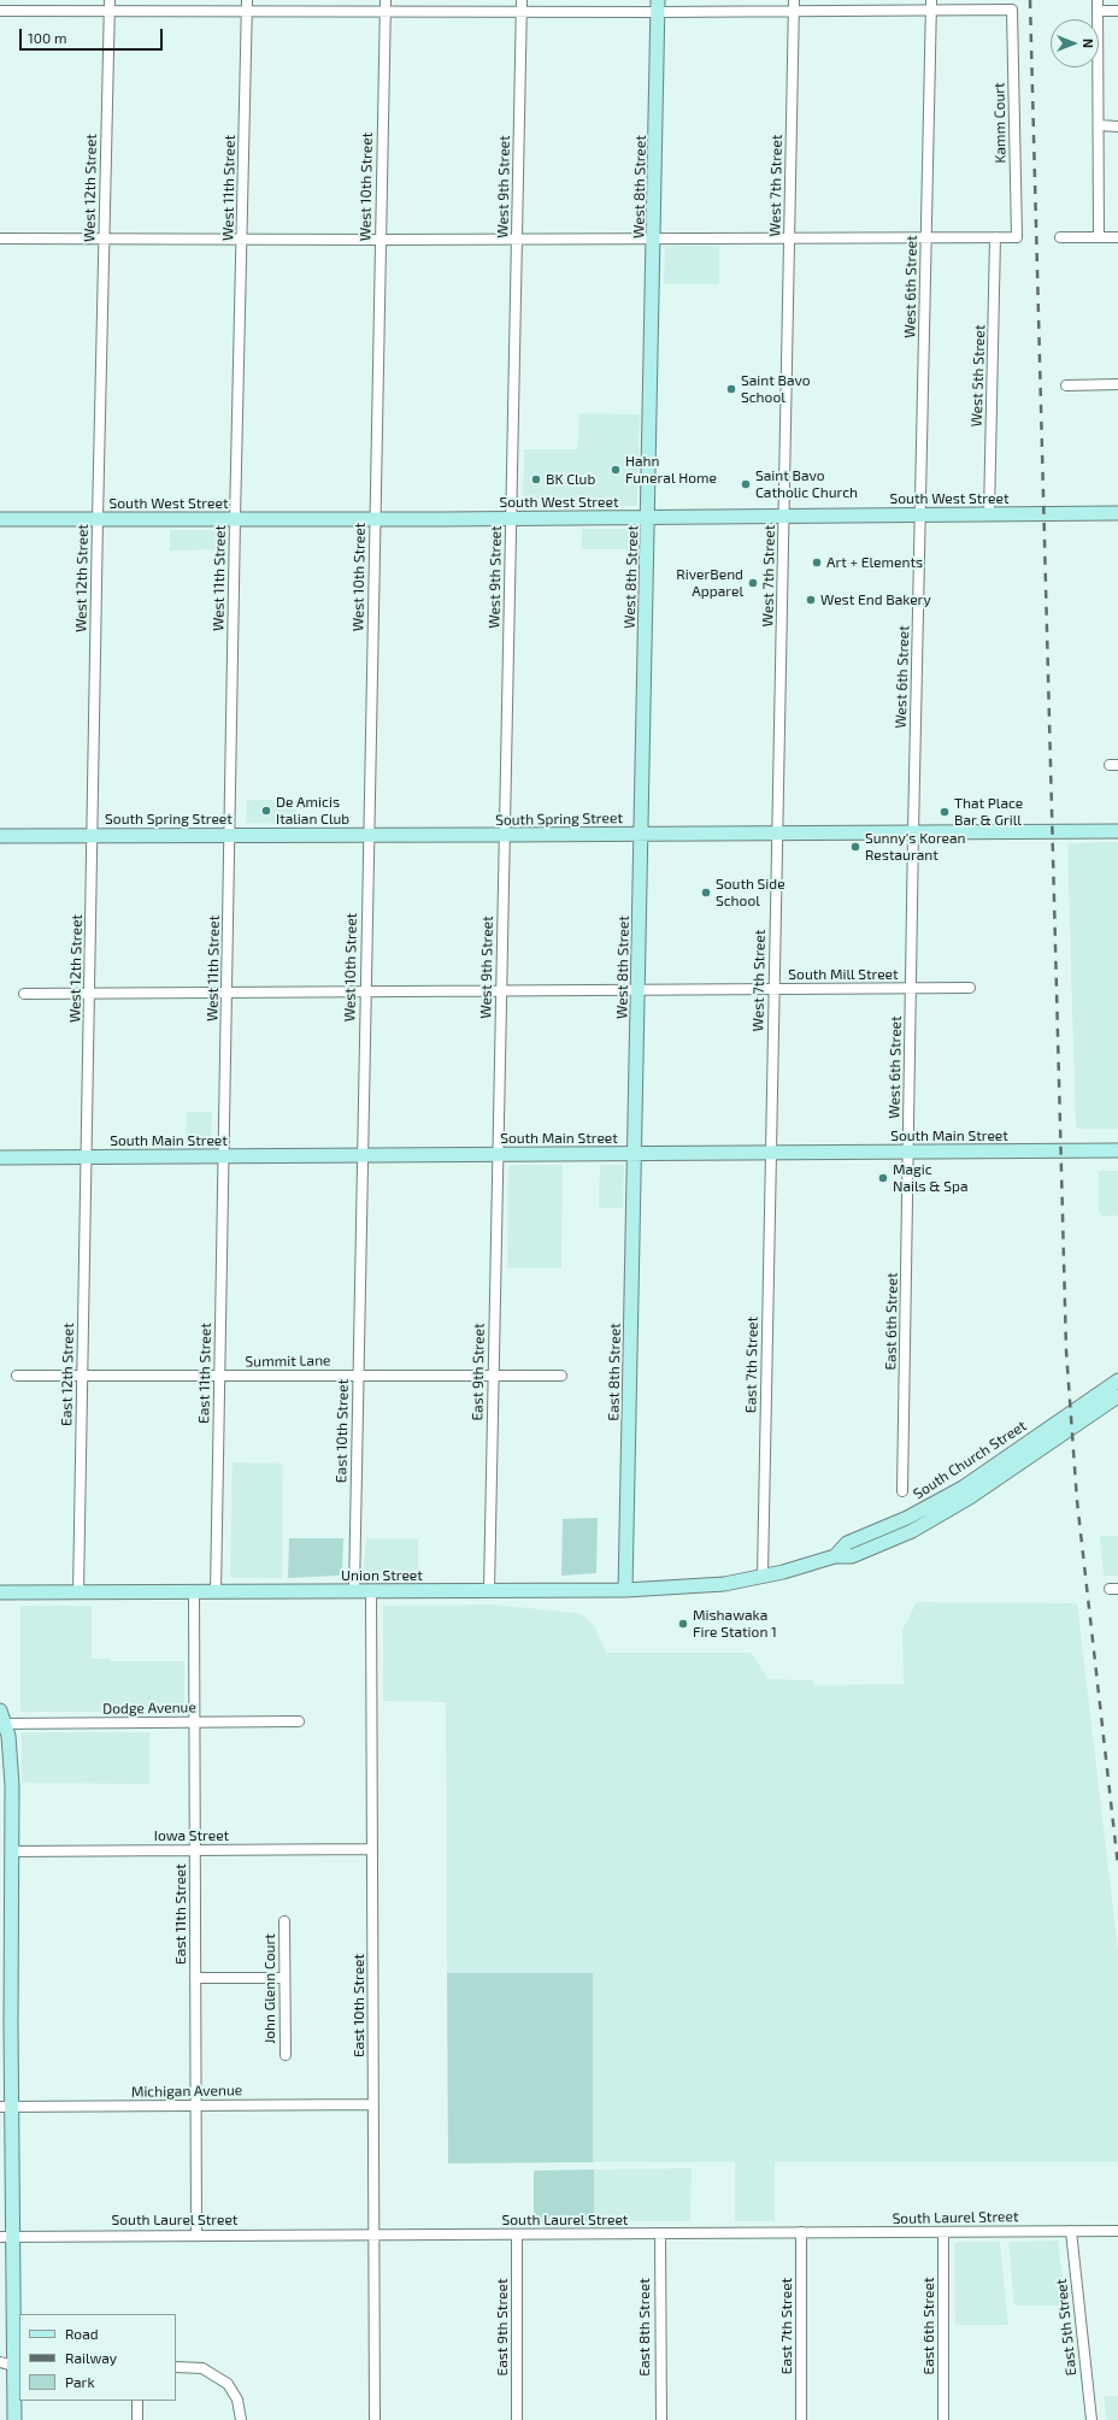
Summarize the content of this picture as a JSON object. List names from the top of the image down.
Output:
{
  "streets": {
    "street": [
      "Kamm Court",
      "West 7th Street",
      "West 10th Street",
      "West 9th Street",
      "West 8th Street",
      "West 12th Street",
      "West 11th Street",
      "West 6th Street",
      "West 5th Street",
      "South West Street",
      "South Spring Street",
      "South Mill Street",
      "South Main Street",
      "East 6th Street",
      "Summit Lane",
      "East 7th Street",
      "East 9th Street",
      "East 8th Street",
      "East 11th Street",
      "East 12th Street",
      "East 10th Street",
      "South Church Street",
      "Union Street",
      "Dodge Avenue",
      "Iowa Street",
      "John Glenn Court",
      "Michigan Avenue",
      "South Laurel Street",
      "East 5th Street"
    ]
  },
  "crossings": [
    ["Kamm Court", "West 6th Street"],
    ["Kamm Court", "West 5th Street"],
    ["West 7th Street", "South West Street"],
    ["West 7th Street", "South Spring Street"],
    ["West 7th Street", "South Mill Street"],
    ["West 7th Street", "South Main Street"],
    ["West 7th Street", "East 7th Street"],
    ["West 10th Street", "South West Street"],
    ["West 10th Street", "South Spring Street"],
    ["West 10th Street", "South Mill Street"],
    ["West 10th Street", "South Main Street"],
    ["West 10th Street", "East 10th Street"],
    ["West 9th Street", "South West Street"],
    ["West 9th Street", "South Spring Street"],
    ["West 9th Street", "South Mill Street"],
    ["West 9th Street", "South Main Street"],
    ["West 9th Street", "East 9th Street"],
    ["West 8th Street", "South West Street"],
    ["West 8th Street", "South Spring Street"],
    ["West 8th Street", "South Mill Street"],
    ["West 8th Street", "South Main Street"],
    ["West 8th Street", "East 8th Street"],
    ["West 12th Street", "South West Street"],
    ["West 12th Street", "South Spring Street"],
    ["West 12th Street", "South Mill Street"],
    ["West 12th Street", "South Main Street"],
    ["West 12th Street", "East 12th Street"],
    ["West 11th Street", "South West Street"],
    ["West 11th Street", "South Spring Street"],
    ["West 11th Street", "South Mill Street"],
    ["West 11th Street", "South Main Street"],
    ["West 11th Street", "East 11th Street"],
    ["West 6th Street", "South West Street"],
    ["West 6th Street", "South Spring Street"],
    ["West 6th Street", "South Mill Street"],
    ["West 6th Street", "South Main Street"],
    ["West 6th Street", "East 6th Street"],
    ["West 5th Street", "South West Street"],
    ["South Main Street", "East 6th Street"],
    ["South Main Street", "East 7th Street"],
    ["South Main Street", "East 9th Street"],
    ["South Main Street", "East 8th Street"],
    ["South Main Street", "East 11th Street"],
    ["South Main Street", "East 12th Street"],
    ["South Main Street", "East 10th Street"],
    ["East 6th Street", "South Laurel Street"],
    ["Summit Lane", "East 9th Street"],
    ["Summit Lane", "East 11th Street"],
    ["Summit Lane", "East 12th Street"],
    ["Summit Lane", "East 10th Street"],
    ["East 7th Street", "South Church Street"],
    ["East 7th Street", "Union Street"],
    ["East 7th Street", "South Laurel Street"],
    ["East 9th Street", "Union Street"],
    ["East 9th Street", "South Laurel Street"],
    ["East 8th Street", "Union Street"],
    ["East 8th Street", "South Laurel Street"],
    ["East 11th Street", "Union Street"],
    ["East 11th Street", "Dodge Avenue"],
    ["East 11th Street", "Iowa Street"],
    ["East 11th Street", "Michigan Avenue"],
    ["East 11th Street", "South Laurel Street"],
    ["East 12th Street", "Union Street"],
    ["East 10th Street", "Union Street"],
    ["East 10th Street", "Iowa Street"],
    ["East 10th Street", "Michigan Avenue"],
    ["East 10th Street", "South Laurel Street"],
    ["South Church Street", "Union Street"],
    ["South Laurel Street", "East 5th Street"]
  ],
  "places": [
    "Saint Bavo School",
    "Hahn Funeral Home",
    "BK Club",
    "Saint Bavo Catholic Church",
    "Art + Elements",
    "RiverBend Apparel",
    "West End Bakery",
    "De Amicis Italian Club",
    "That Place Bar & Grill",
    "Sunny's Korean Restaurant",
    "South Side School",
    "Magic Nails & Spa",
    "Mishawaka Fire Station 1"
  ],
  "legend": ["Road", "Railway", "Park"],
  "scale_bar": "100 m",
  "north": "right"
}
